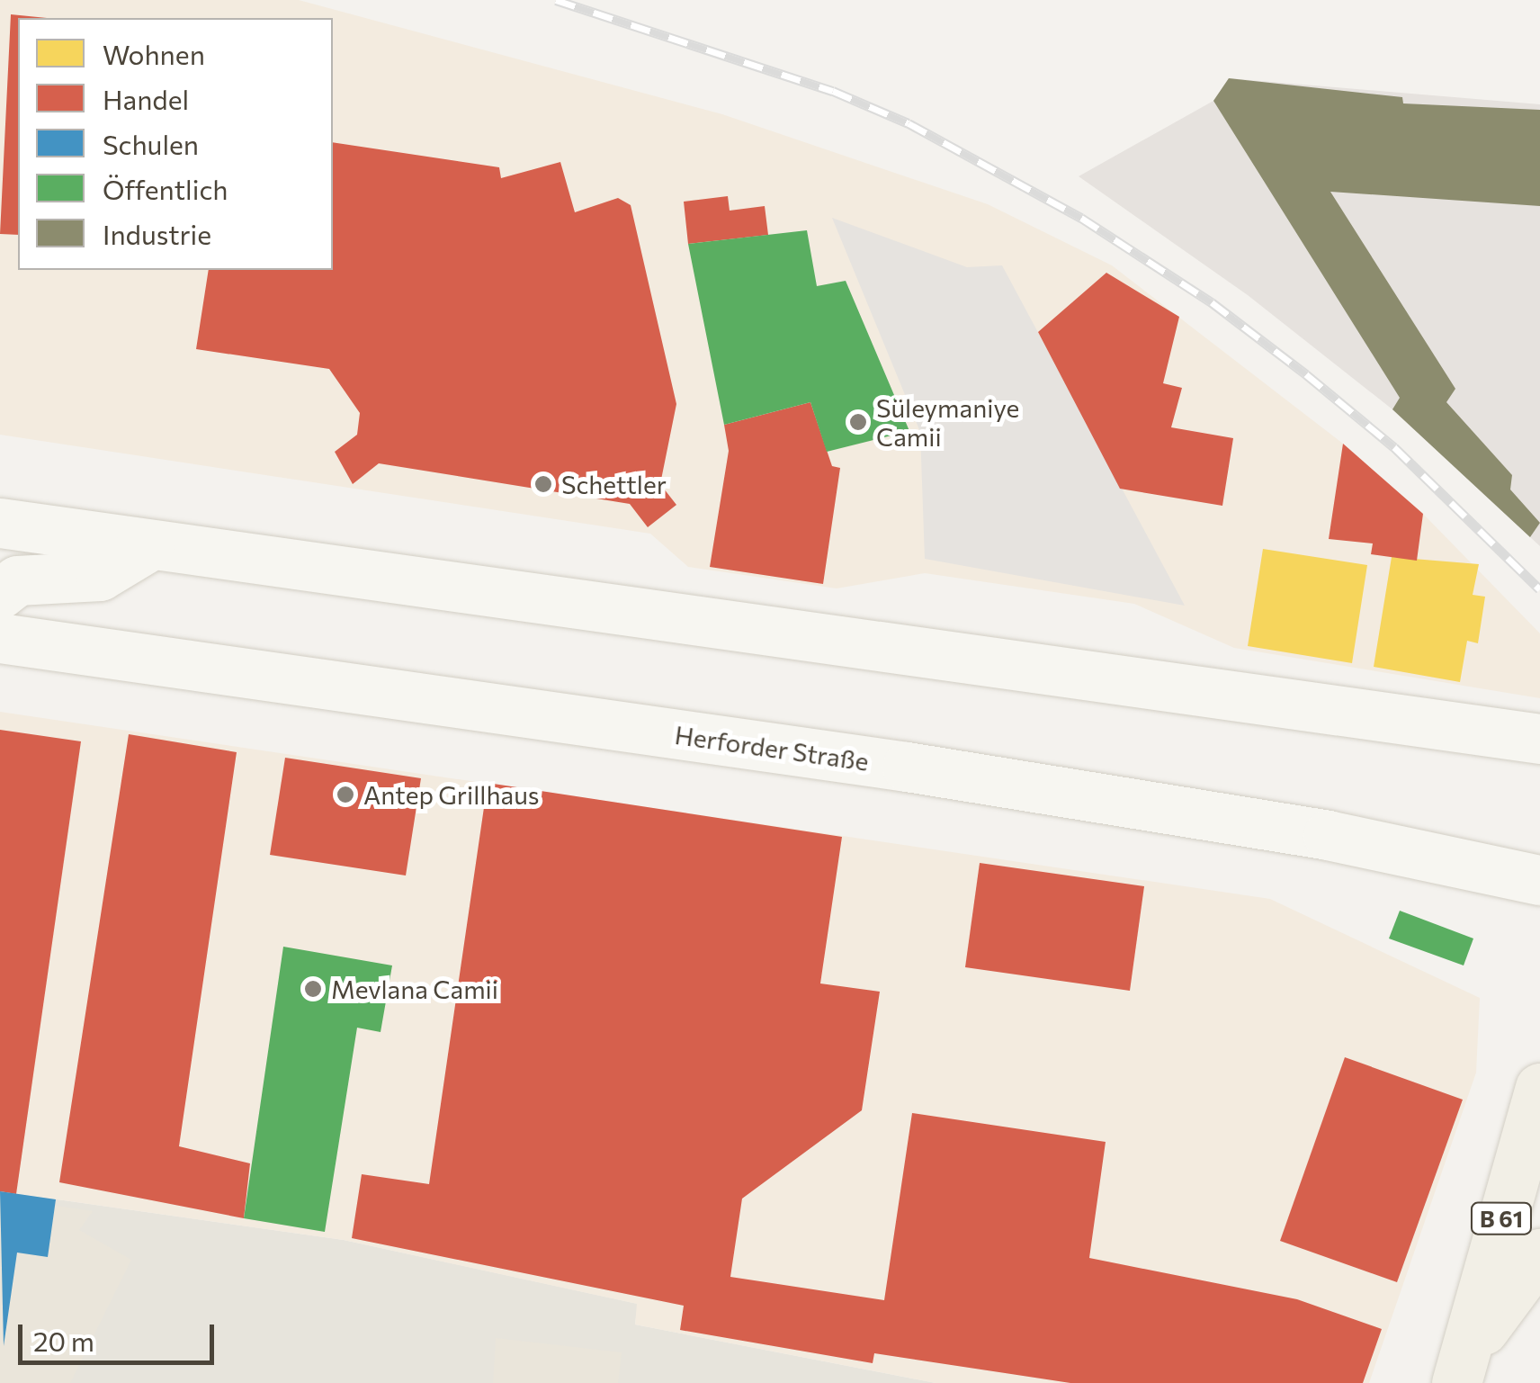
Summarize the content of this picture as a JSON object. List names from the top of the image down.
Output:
{
  "streets": {
    "main road": ["B 61"],
    "street": ["Herforder Straße"]
  },
  "places": [
    "Süleymaniye Camii",
    "Schettler",
    "Antep Grillhaus",
    "Mevlana Camii"
  ],
  "legend": [
    "Wohnen",
    "Handel",
    "Schulen",
    "Öffentlich",
    "Industrie"
  ],
  "scale_bar": "20 m"
}
